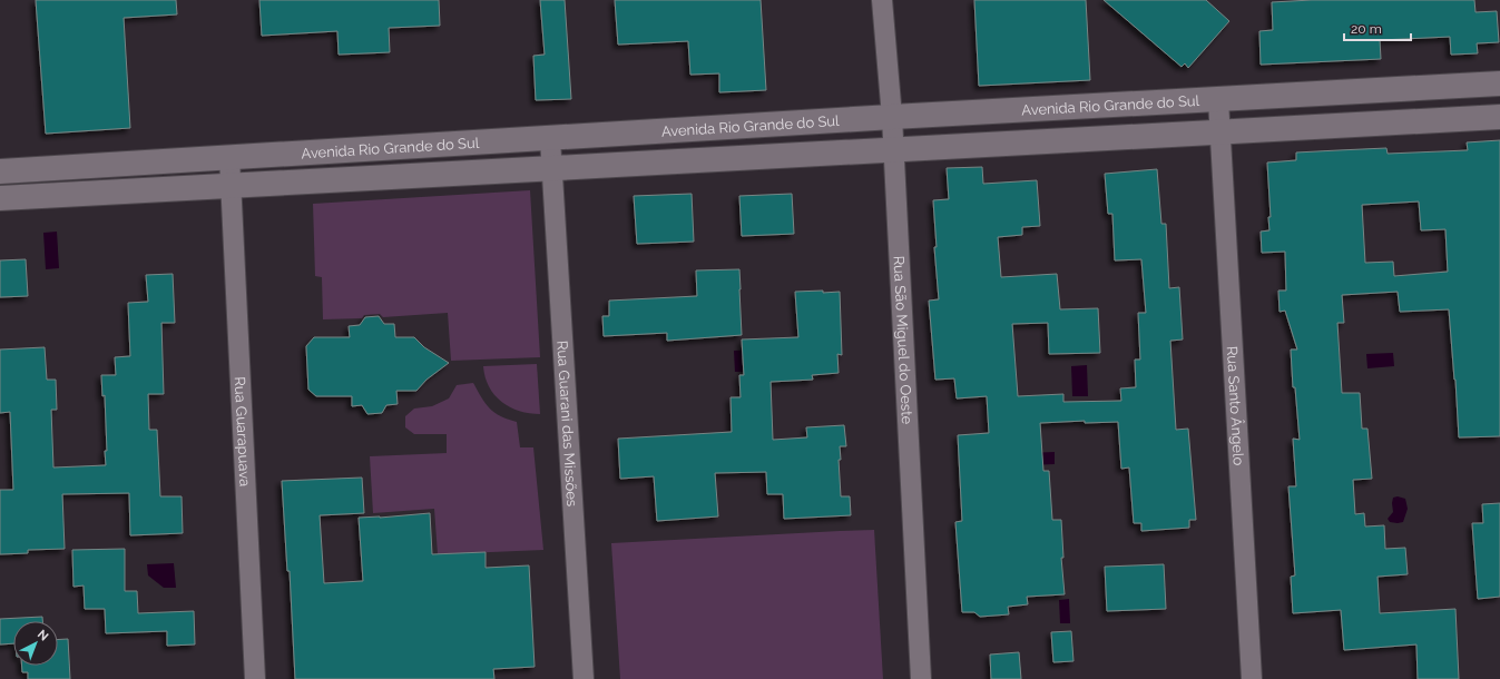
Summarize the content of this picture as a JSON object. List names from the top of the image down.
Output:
{
  "streets": {
    "street": [
      "Avenida Rio Grande do Sul",
      "Rua São Miguel do Oeste",
      "Rua Santo Ângelo",
      "Rua Guarani das Missões",
      "Rua Guarapuava"
    ]
  },
  "crossings": [
    ["Avenida Rio Grande do Sul", "Rua São Miguel do Oeste"],
    ["Avenida Rio Grande do Sul", "Rua Santo Ângelo"],
    ["Avenida Rio Grande do Sul", "Rua Guarani das Missões"],
    ["Avenida Rio Grande do Sul", "Rua Guarapuava"]
  ],
  "scale_bar": "20 m",
  "north": "top right"
}
